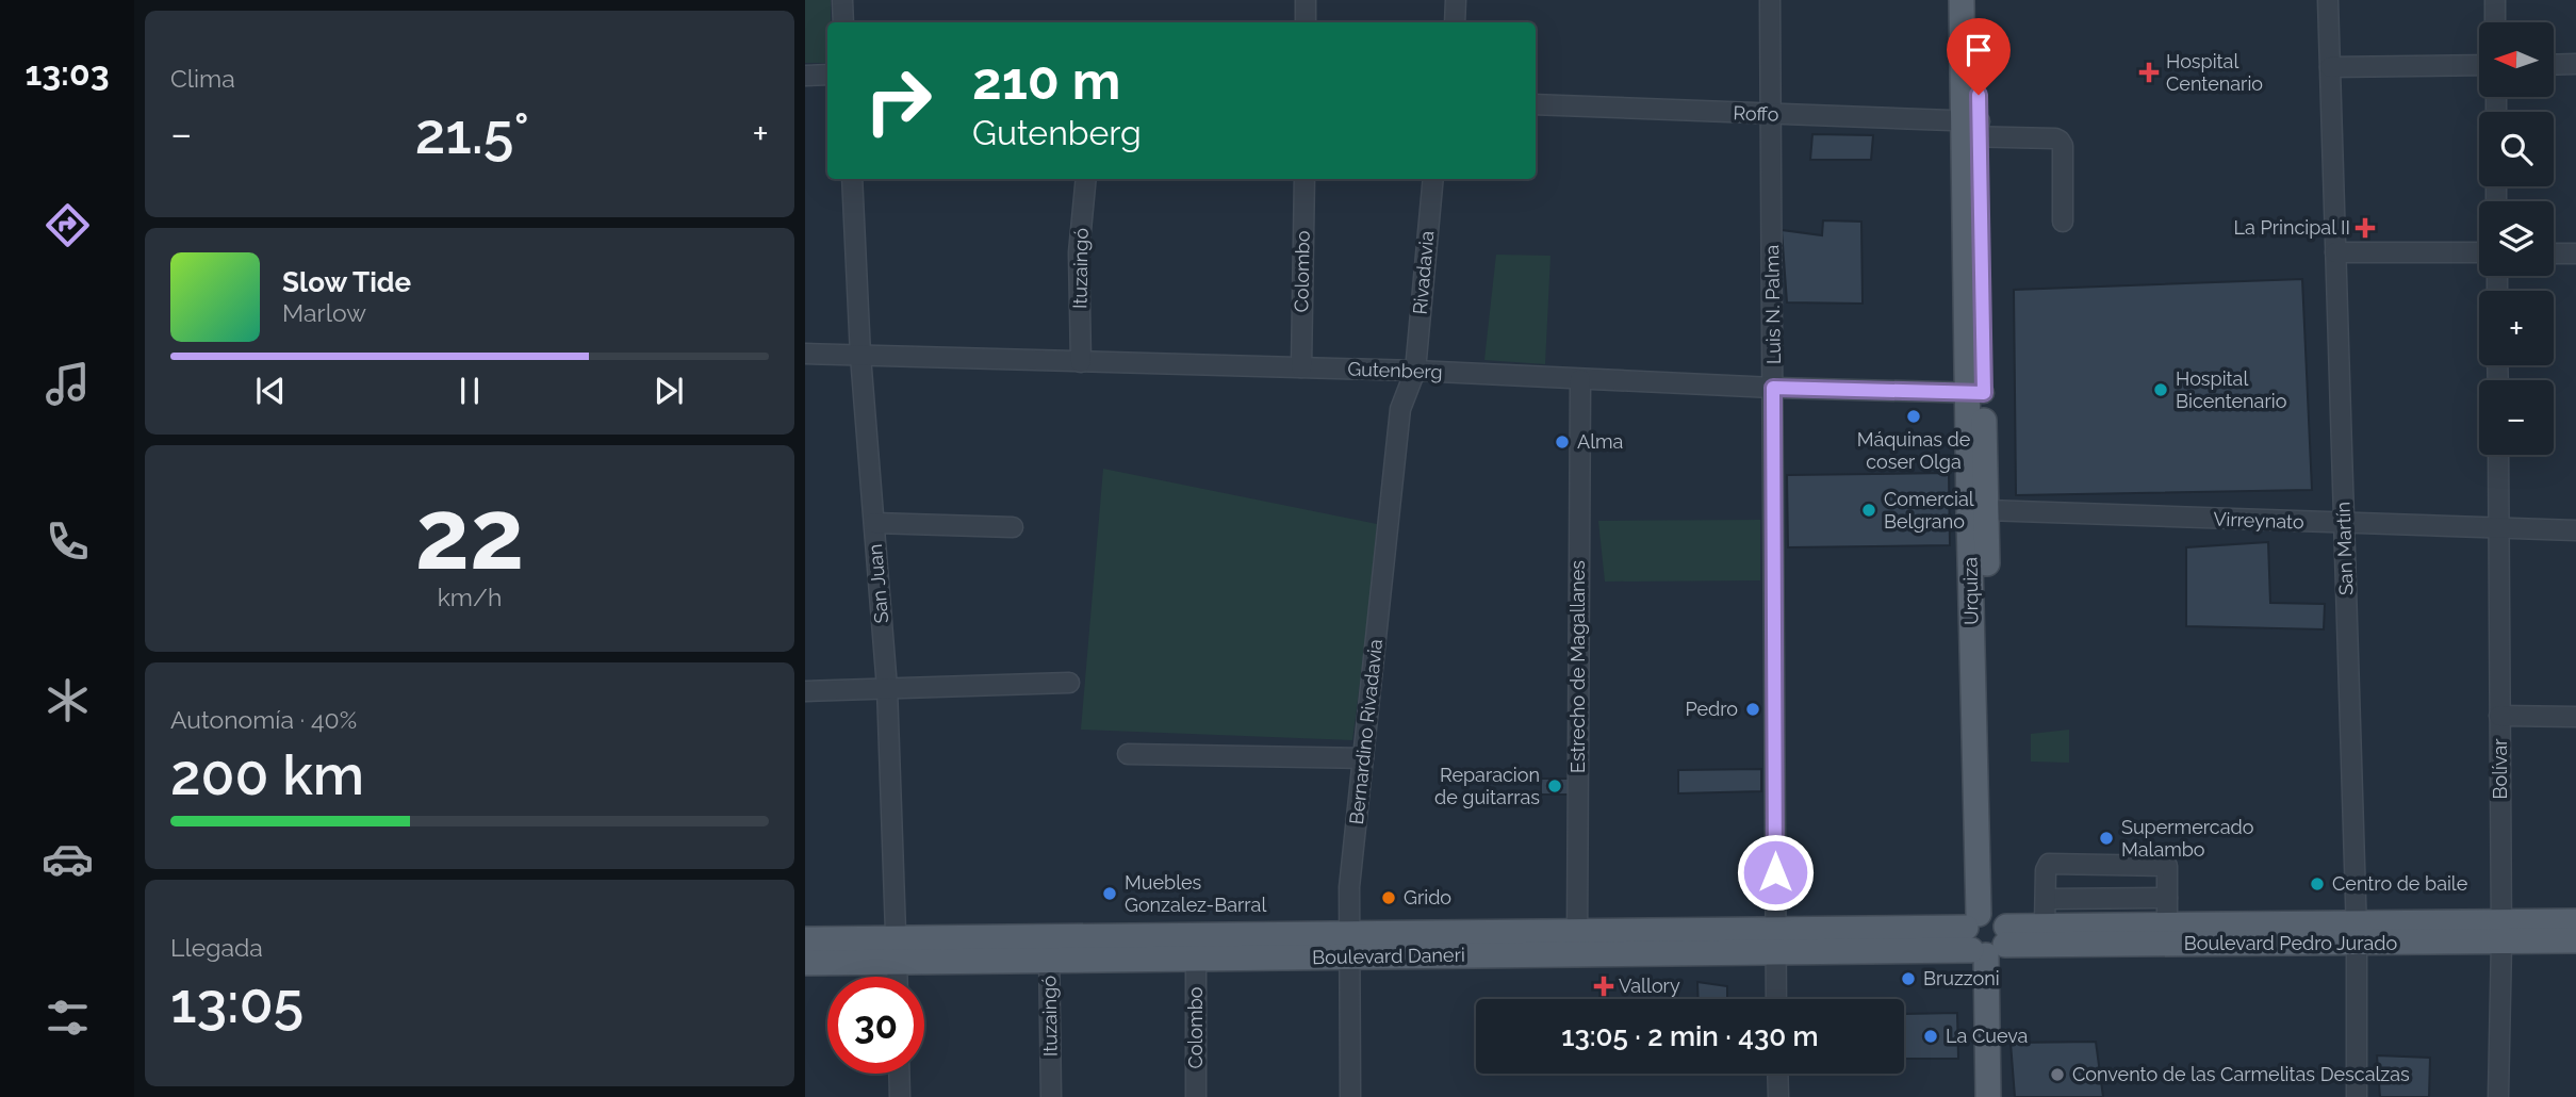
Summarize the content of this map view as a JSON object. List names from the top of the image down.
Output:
{
  "streets": {
    "main road": ["Urquiza", "Boulevard Pedro Jurado", "Boulevard Daneri"],
    "street": [
      "Roffo",
      "Ituzaingó",
      "Colombo",
      "Rivadavia",
      "Luis N. Palma",
      "Gutenberg",
      "Virreynato",
      "San Martín",
      "San Juan",
      "Estrecho de Magallanes",
      "Bernardino Rivadavia",
      "Bolívar"
    ]
  },
  "crossings": [
    ["Roffo", "Luis N. Palma"],
    ["Roffo", "Urquiza"],
    ["Ituzaingó", "Gutenberg"],
    ["Ituzaingó", "Boulevard Daneri"],
    ["Colombo", "Gutenberg"],
    ["Colombo", "Boulevard Daneri"],
    ["Rivadavia", "Gutenberg"],
    ["Rivadavia", "Bernardino Rivadavia"],
    ["Luis N. Palma", "Gutenberg"],
    ["Luis N. Palma", "Boulevard Daneri"],
    ["Gutenberg", "San Juan"],
    ["Gutenberg", "Urquiza"],
    ["Gutenberg", "Estrecho de Magallanes"],
    ["Gutenberg", "Bernardino Rivadavia"],
    ["Virreynato", "San Martín"],
    ["Virreynato", "Urquiza"],
    ["Virreynato", "Bolívar"],
    ["San Martín", "Boulevard Pedro Jurado"],
    ["San Juan", "Boulevard Daneri"],
    ["Urquiza", "Boulevard Pedro Jurado"],
    ["Urquiza", "Boulevard Daneri"],
    ["Estrecho de Magallanes", "Boulevard Daneri"],
    ["Bernardino Rivadavia", "Boulevard Daneri"],
    ["Bolívar", "Boulevard Pedro Jurado"],
    ["Boulevard Pedro Jurado", "Boulevard Daneri"]
  ],
  "places": {
    "health": ["Hospital Centenario", "La Principal II", "Vallory"],
    "other": [
      "Hospital Bicentenario",
      "Máquinas de coser Olga",
      "Alma",
      "Comercial Belgrano",
      "Pedro",
      "Reparacion de guitarras",
      "Supermercado Malambo",
      "Centro de baile",
      "Muebles Gonzalez-Barral",
      "Grido",
      "Bruzzoni",
      "La Cueva",
      "Convento de las Carmelitas Descalzas"
    ]
  },
  "north": "left",
  "page": {
    "tabs": "13:03",
    "tile": [
      "Clima",
      ["22", "km/h"],
      ["Autonomía · 40%", "200 km"],
      ["Llegada", "13:05"]
    ],
    "map_buttons": ["+", "−"],
    "turn": ["210 m", "Gutenberg"],
    "heat": ["−", "21.5°", "+"],
    "song": ["Slow Tide", "Marlow"],
    "limit": "30",
    "trip": "13:05 · 2 min · 430 m"
  }
}
